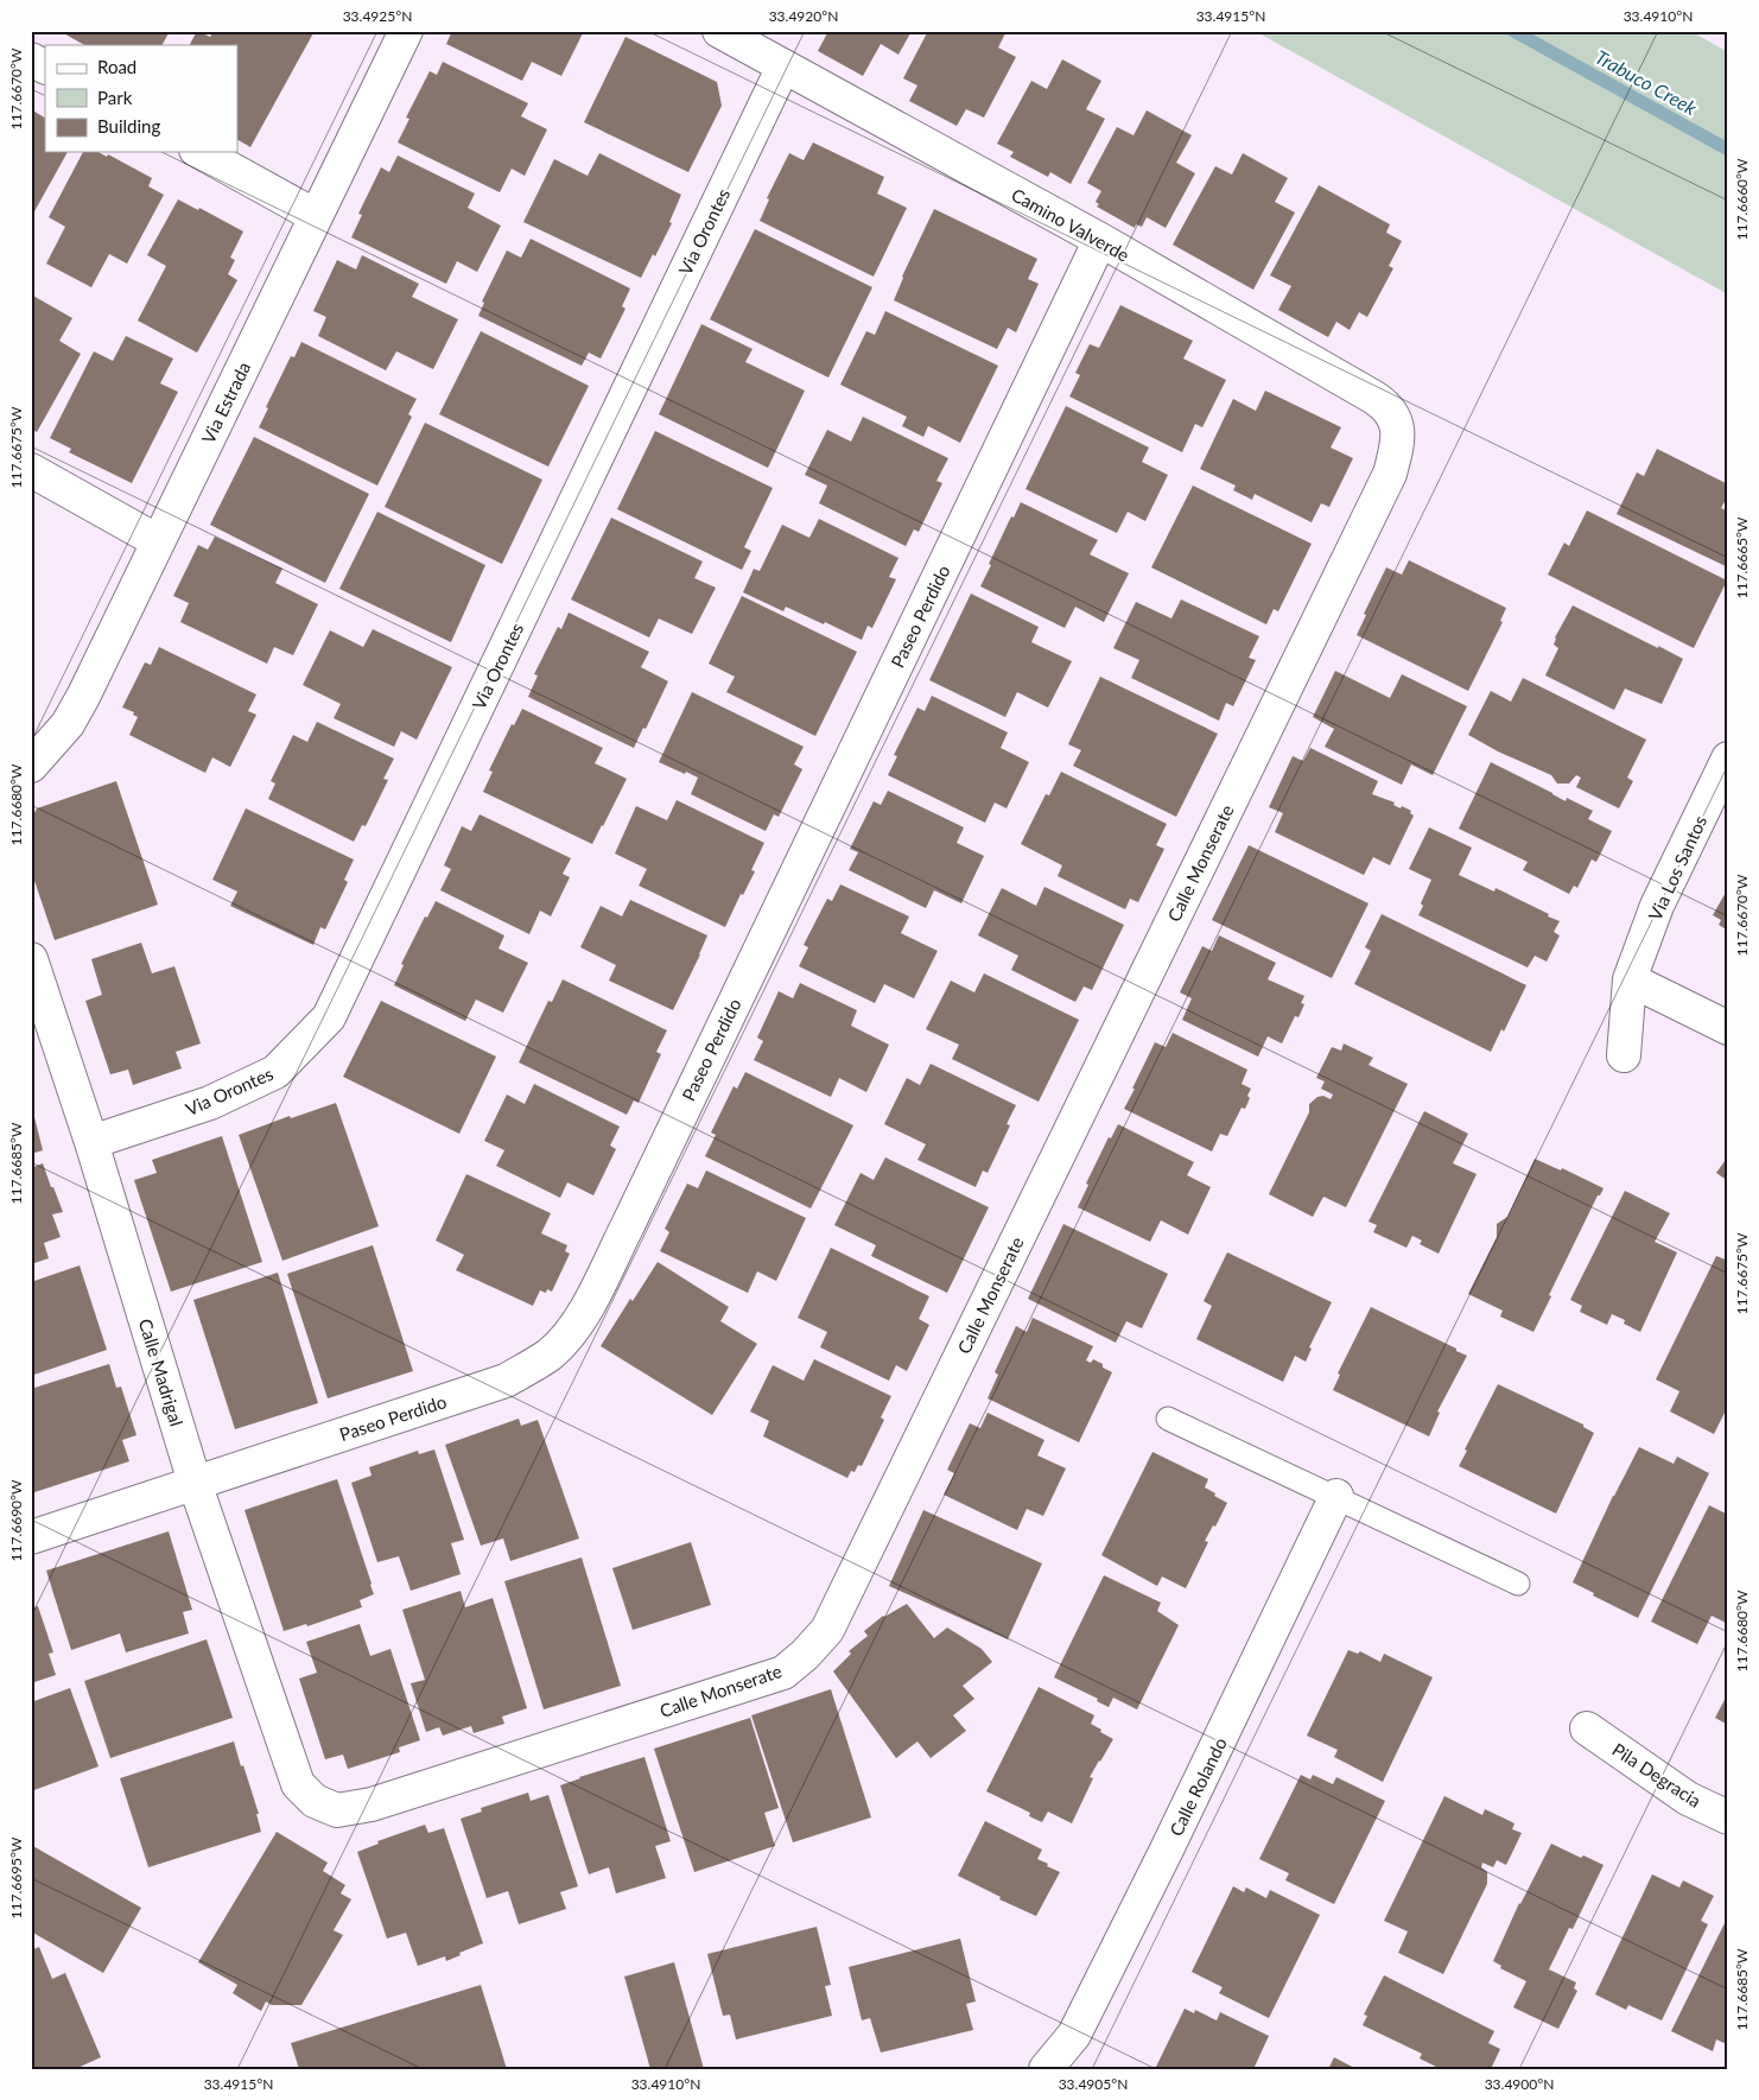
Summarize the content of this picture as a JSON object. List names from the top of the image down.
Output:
{
  "streets": {
    "street": [
      "Camino Valverde",
      "Via Orontes",
      "Via Estrada",
      "Paseo Perdido",
      "Calle Monserate",
      "Via Los Santos",
      "Calle Madrigal",
      "Pila Degracia",
      "Calle Rolando"
    ]
  },
  "crossings": [
    ["Camino Valverde", "Via Orontes"],
    ["Camino Valverde", "Paseo Perdido"],
    ["Camino Valverde", "Calle Monserate"],
    ["Via Orontes", "Calle Madrigal"],
    ["Paseo Perdido", "Calle Madrigal"],
    ["Calle Monserate", "Calle Madrigal"]
  ],
  "water": ["Trabuco Creek"],
  "legend": ["Road", "Park", "Building"],
  "coordinates": [
    "33.4925°N",
    "33.4920°N",
    "33.4915°N",
    "33.4910°N",
    "117.6670°W",
    "117.6660°W",
    "117.6675°W",
    "117.6665°W",
    "117.6680°W",
    "117.6685°W",
    "117.6690°W",
    "117.6695°W",
    "33.4905°N",
    "33.4900°N"
  ]
}
